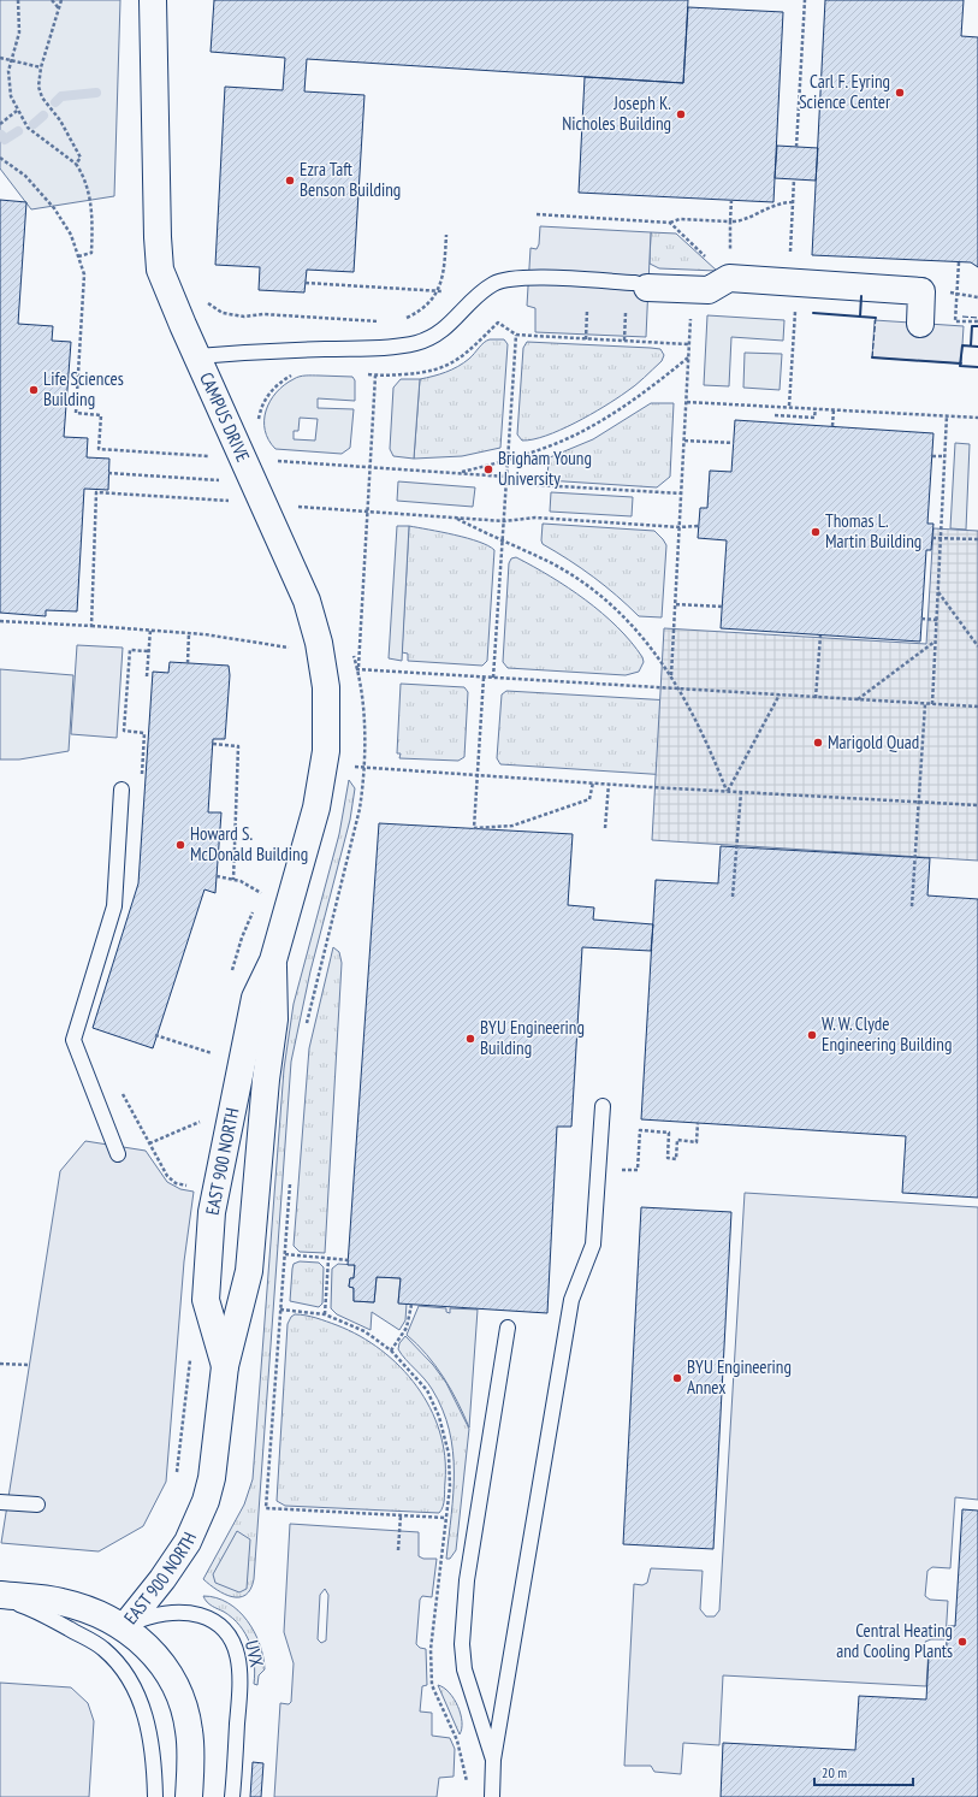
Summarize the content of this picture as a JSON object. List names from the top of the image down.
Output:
{
  "streets": {
    "street": ["CAMPUS DRIVE", "EAST 900 NORTH"],
    "lane": ["UVX"]
  },
  "crossings": [
    ["CAMPUS DRIVE", "EAST 900 NORTH"],
    ["EAST 900 NORTH", "UVX"]
  ],
  "places": [
    "Carl F. Eyring Science Center",
    "Joseph K. Nicholes Building",
    "Ezra Taft Benson Building",
    "Life Sciences Building",
    "Brigham Young University",
    "Thomas L. Martin Building",
    "Marigold Quad",
    "Howard S. McDonald Building",
    "W. W. Clyde Engineering Building",
    "BYU Engineering Building",
    "BYU Engineering Annex",
    "Central Heating and Cooling Plants"
  ],
  "scale_bar": "20 m"
}
